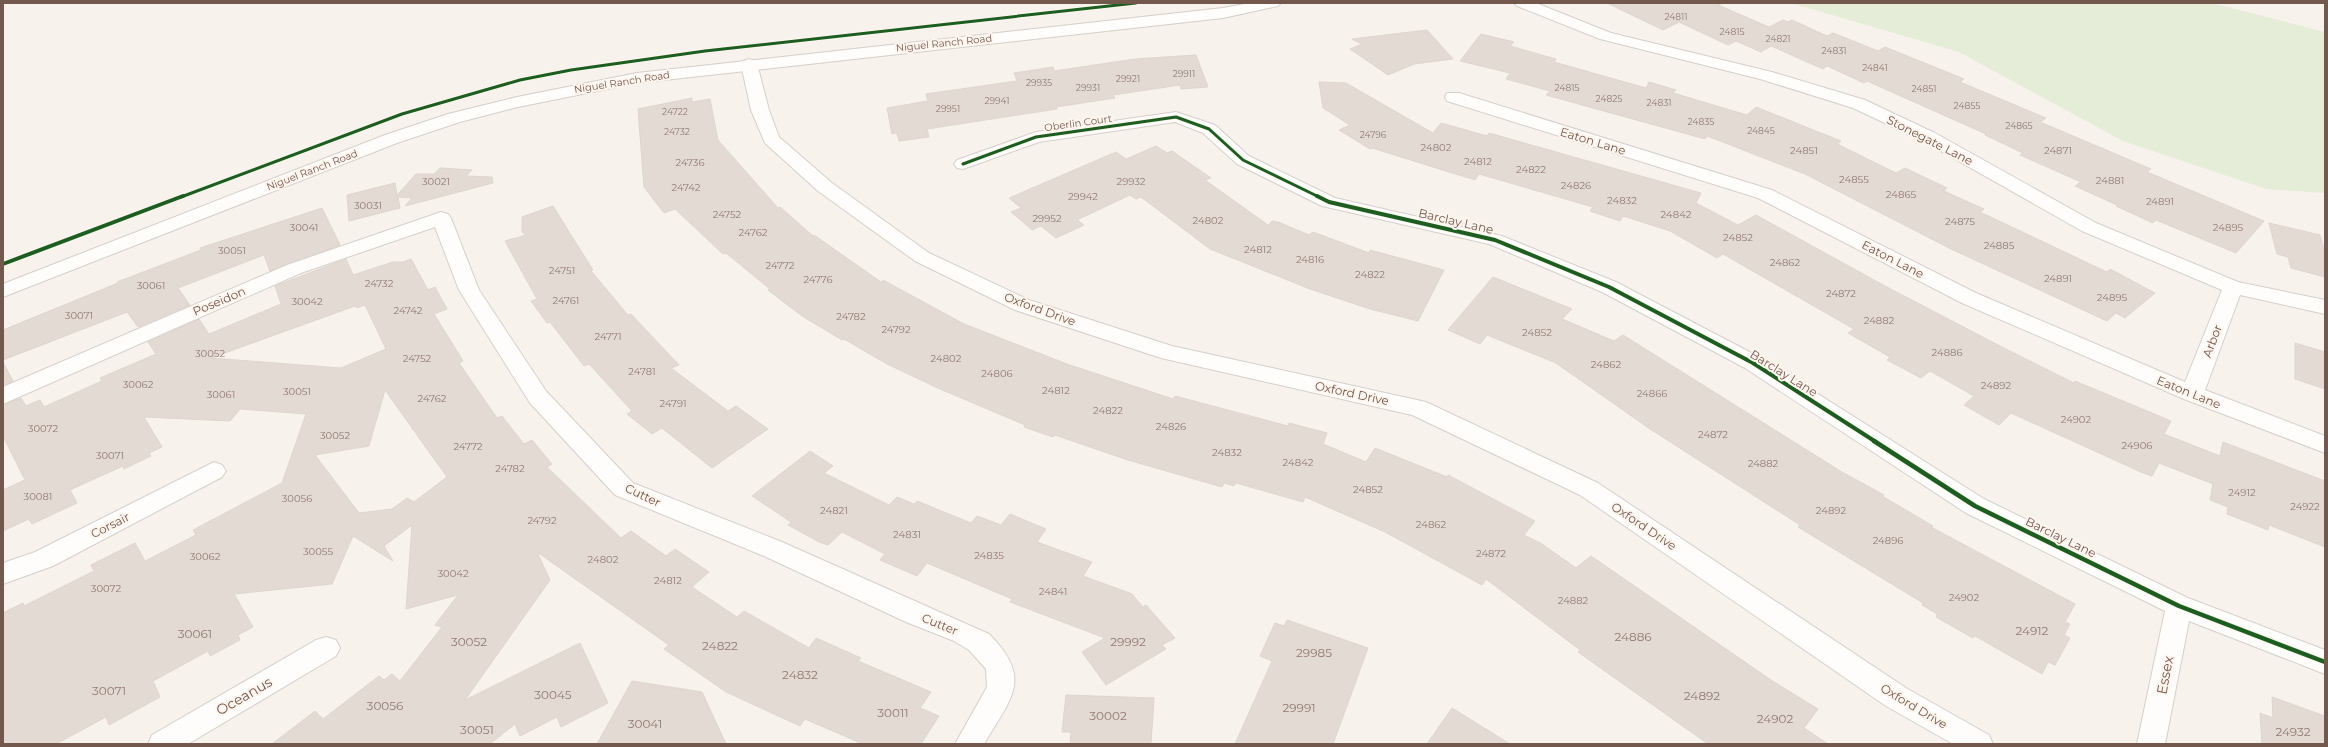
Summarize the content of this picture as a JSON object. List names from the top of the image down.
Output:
{
  "streets": {
    "street": [
      "Niguel Ranch Road",
      "Oberlin Court",
      "Stonegate Lane",
      "Eaton Lane",
      "Barclay Lane",
      "Poseidon",
      "Oxford Drive",
      "Arbor",
      "Cutter",
      "Corsair",
      "Essex",
      "Oceanus"
    ]
  },
  "crossings": [
    ["Niguel Ranch Road", "Oxford Drive"],
    ["Oberlin Court", "Barclay Lane"],
    ["Stonegate Lane", "Arbor"],
    ["Eaton Lane", "Arbor"],
    ["Barclay Lane", "Essex"],
    ["Poseidon", "Cutter"]
  ],
  "house_numbers": [
    "24811",
    "24815",
    "24821",
    "24831",
    "24841",
    "29911",
    "29921",
    "29935",
    "29931",
    "24815",
    "24851",
    "24825",
    "29941",
    "24831",
    "24855",
    "29951",
    "24722",
    "24835",
    "24865",
    "24845",
    "24732",
    "24796",
    "24802",
    "24851",
    "24871",
    "24812",
    "24736",
    "24822",
    "24855",
    "24881",
    "30021",
    "29932",
    "24826",
    "24742",
    "24865",
    "29942",
    "24832",
    "24891",
    "30031",
    "24752",
    "24842",
    "29952",
    "24802",
    "24875",
    "30041",
    "24895",
    "24762",
    "24852",
    "24885",
    "24812",
    "30051",
    "24816",
    "24862",
    "24772",
    "24751",
    "24822",
    "24891",
    "24776",
    "24732",
    "30061",
    "24872",
    "24895",
    "24761",
    "30042",
    "24742",
    "30071",
    "24782",
    "24882",
    "24792",
    "24852",
    "24771",
    "24886",
    "30052",
    "24752",
    "24802",
    "24862",
    "24781",
    "24806",
    "30062",
    "24892",
    "24812",
    "30051",
    "24866",
    "30061",
    "24762",
    "24791",
    "24822",
    "24902",
    "24826",
    "30072",
    "24872",
    "30052",
    "24906",
    "24772",
    "24832",
    "30071",
    "24842",
    "24882",
    "24782",
    "24852",
    "24912",
    "30081",
    "30056",
    "24922",
    "24821",
    "24892",
    "24792",
    "24862",
    "24831",
    "24896",
    "30055",
    "24872",
    "24835",
    "30062",
    "24802",
    "30042",
    "24812",
    "30072",
    "24841",
    "24902",
    "24882",
    "24912",
    "30061",
    "24886",
    "30052",
    "29992",
    "24822",
    "29985",
    "24832",
    "30071",
    "30045",
    "24892",
    "30056",
    "29991",
    "30011",
    "30002",
    "24902",
    "30041",
    "30051",
    "24932"
  ]
}
